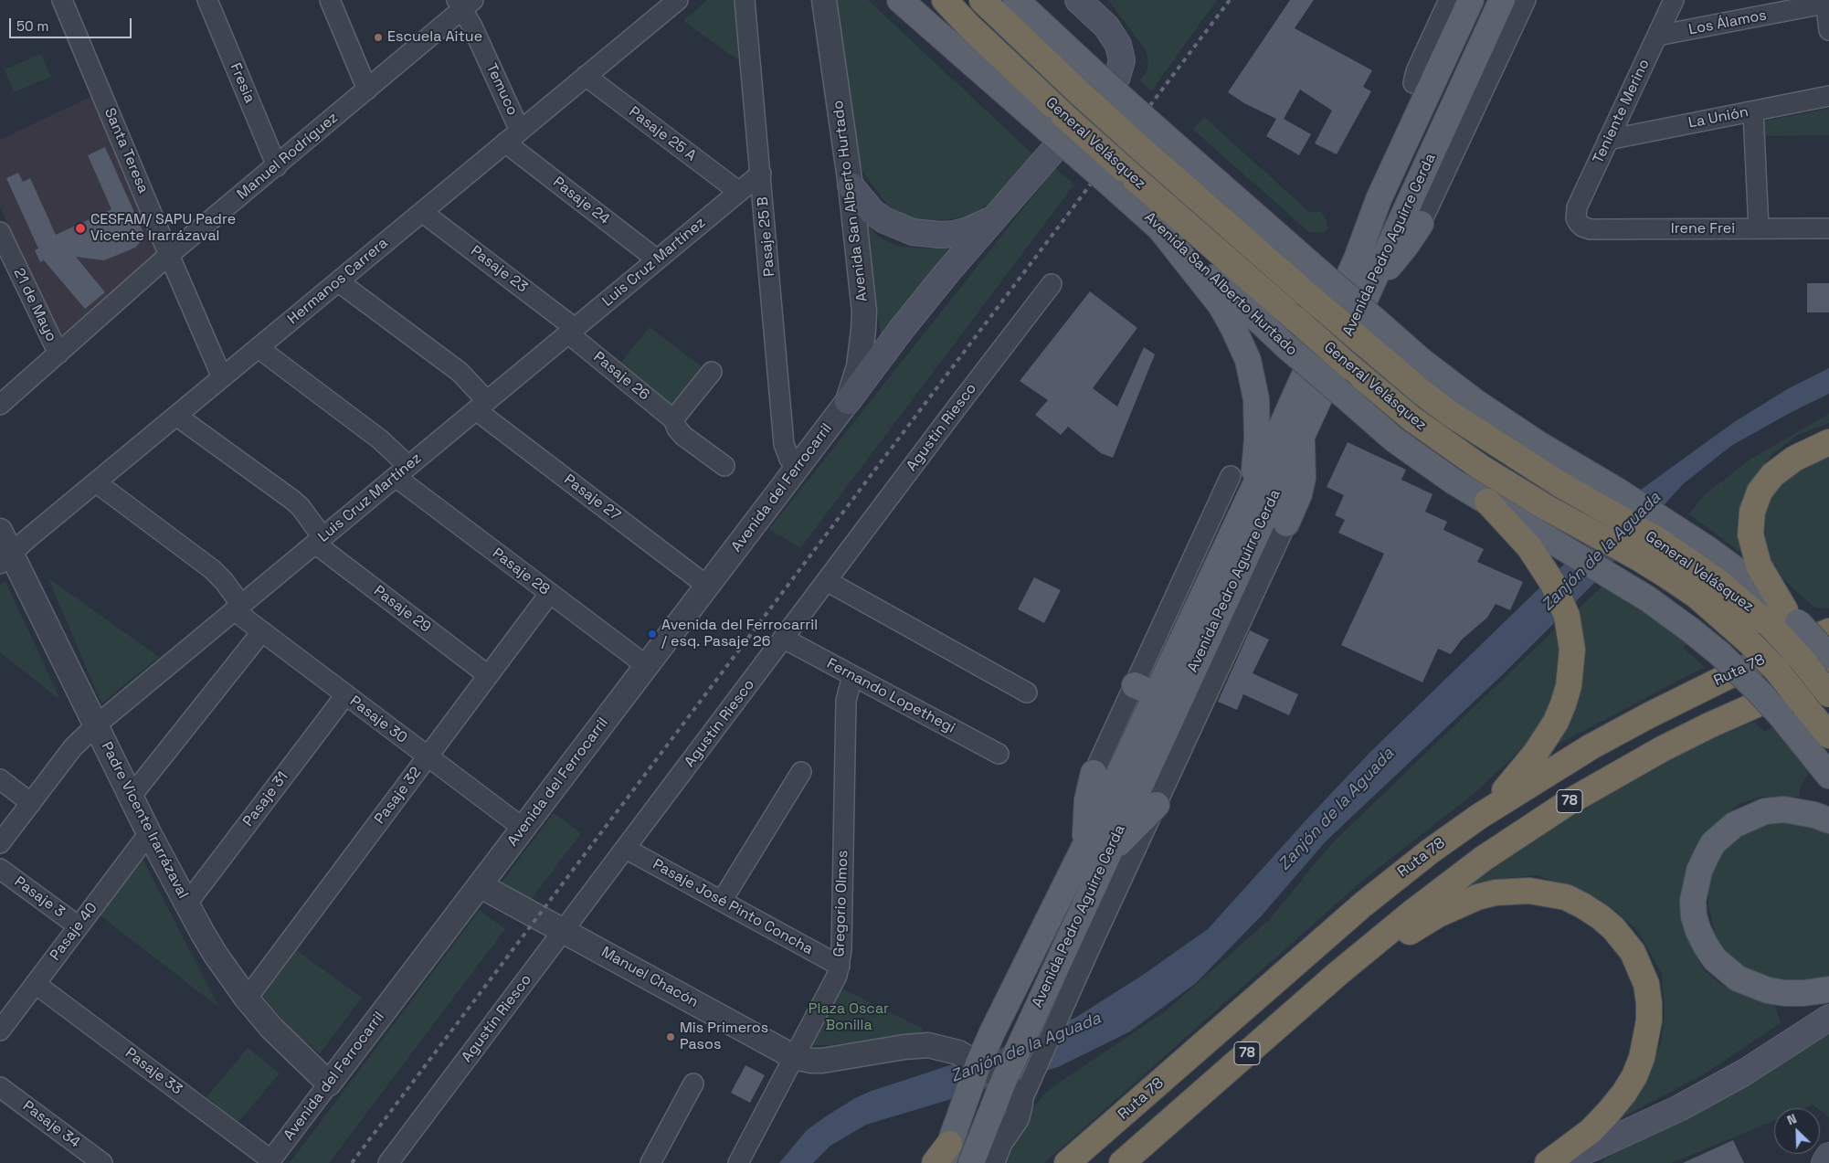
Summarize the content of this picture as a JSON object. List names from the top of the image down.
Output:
{
  "streets": {
    "highway": ["General Velásquez", "Ruta 78", "78"],
    "main road": ["Avenida San Alberto Hurtado", "Avenida Pedro Aguirre Cerda"],
    "street": [
      "Los Álamos",
      "Fresia",
      "Temuco",
      "Teniente Merino",
      "La Unión",
      "Pasaje 25 A",
      "Santa Teresa",
      "Manuel Rodríguez",
      "Pasaje 24",
      "Irene Frei",
      "Pasaje 25 B",
      "Luis Cruz Martínez",
      "Pasaje 23",
      "Hermanos Carrera",
      "21 de Mayo",
      "Pasaje 26",
      "Agustín Riesco",
      "Avenida del Ferrocarril",
      "Pasaje 27",
      "Pasaje 28",
      "Pasaje 29",
      "Fernando Lopethegi",
      "Pasaje 30",
      "Pasaje 32",
      "Pasaje 31",
      "Padre Vicente Irarrázaval",
      "Pasaje 3",
      "Gregorio Olmos",
      "Pasaje José Pinto Concha",
      "Pasaje 40",
      "Manuel Chacón",
      "Pasaje 33",
      "Pasaje 34"
    ]
  },
  "crossings": [
    ["Los Álamos", "Teniente Merino"],
    ["Fresia", "Manuel Rodríguez"],
    ["Temuco", "Manuel Rodríguez"],
    ["Temuco", "Pasaje 24"],
    ["Temuco", "Hermanos Carrera"],
    ["Teniente Merino", "La Unión"],
    ["Teniente Merino", "Irene Frei"],
    ["Pasaje 25 A", "Luis Cruz Martínez"],
    ["Pasaje 25 A", "Hermanos Carrera"],
    ["General Velásquez", "Avenida San Alberto Hurtado"],
    ["Santa Teresa", "Manuel Rodríguez"],
    ["Santa Teresa", "Hermanos Carrera"],
    ["Manuel Rodríguez", "21 de Mayo"],
    ["Pasaje 24", "Luis Cruz Martínez"],
    ["Pasaje 24", "Hermanos Carrera"],
    ["Avenida San Alberto Hurtado", "Avenida del Ferrocarril"],
    ["Pasaje 25 B", "Luis Cruz Martínez"],
    ["Pasaje 25 B", "Avenida del Ferrocarril"],
    ["Avenida Pedro Aguirre Cerda", "Manuel Chacón"],
    ["Luis Cruz Martínez", "Pasaje 23"],
    ["Luis Cruz Martínez", "Pasaje 26"],
    ["Luis Cruz Martínez", "Pasaje 27"],
    ["Luis Cruz Martínez", "Pasaje 28"],
    ["Luis Cruz Martínez", "Pasaje 29"],
    ["Luis Cruz Martínez", "Pasaje 30"],
    ["Luis Cruz Martínez", "Padre Vicente Irarrázaval"],
    ["Pasaje 23", "Hermanos Carrera"],
    ["Pasaje 23", "Pasaje 26"],
    ["Hermanos Carrera", "Pasaje 27"],
    ["Hermanos Carrera", "Pasaje 28"],
    ["Hermanos Carrera", "Pasaje 29"],
    ["Hermanos Carrera", "Pasaje 30"],
    ["Hermanos Carrera", "Padre Vicente Irarrázaval"],
    ["Agustín Riesco", "Fernando Lopethegi"],
    ["Agustín Riesco", "Pasaje José Pinto Concha"],
    ["Agustín Riesco", "Manuel Chacón"],
    ["Avenida del Ferrocarril", "Pasaje 27"],
    ["Avenida del Ferrocarril", "Pasaje 28"],
    ["Avenida del Ferrocarril", "Pasaje 30"],
    ["Avenida del Ferrocarril", "Padre Vicente Irarrázaval"],
    ["Avenida del Ferrocarril", "Manuel Chacón"],
    ["Avenida del Ferrocarril", "Pasaje 33"],
    ["Pasaje 28", "Pasaje 32"],
    ["Pasaje 29", "Pasaje 32"],
    ["Fernando Lopethegi", "Gregorio Olmos"],
    ["Pasaje 30", "Pasaje 32"],
    ["Pasaje 30", "Pasaje 31"],
    ["Pasaje 32", "Padre Vicente Irarrázaval"],
    ["Pasaje 31", "Padre Vicente Irarrázaval"],
    ["Padre Vicente Irarrázaval", "Pasaje 40"],
    ["Pasaje 3", "Pasaje 40"],
    ["Gregorio Olmos", "Pasaje José Pinto Concha"],
    ["Gregorio Olmos", "Manuel Chacón"],
    ["Pasaje 40", "Pasaje 33"]
  ],
  "water": ["Zanjón de la Aguada"],
  "parks": ["Plaza Oscar Bonilla"],
  "places": [
    "Escuela Aitue",
    "CESFAM/ SAPU Padre Vicente Irarrázaval",
    "Avenida del Ferrocarril / esq. Pasaje 26",
    "Mis Primeros Pasos"
  ],
  "scale_bar": "50 m",
  "north": "top left"
}
